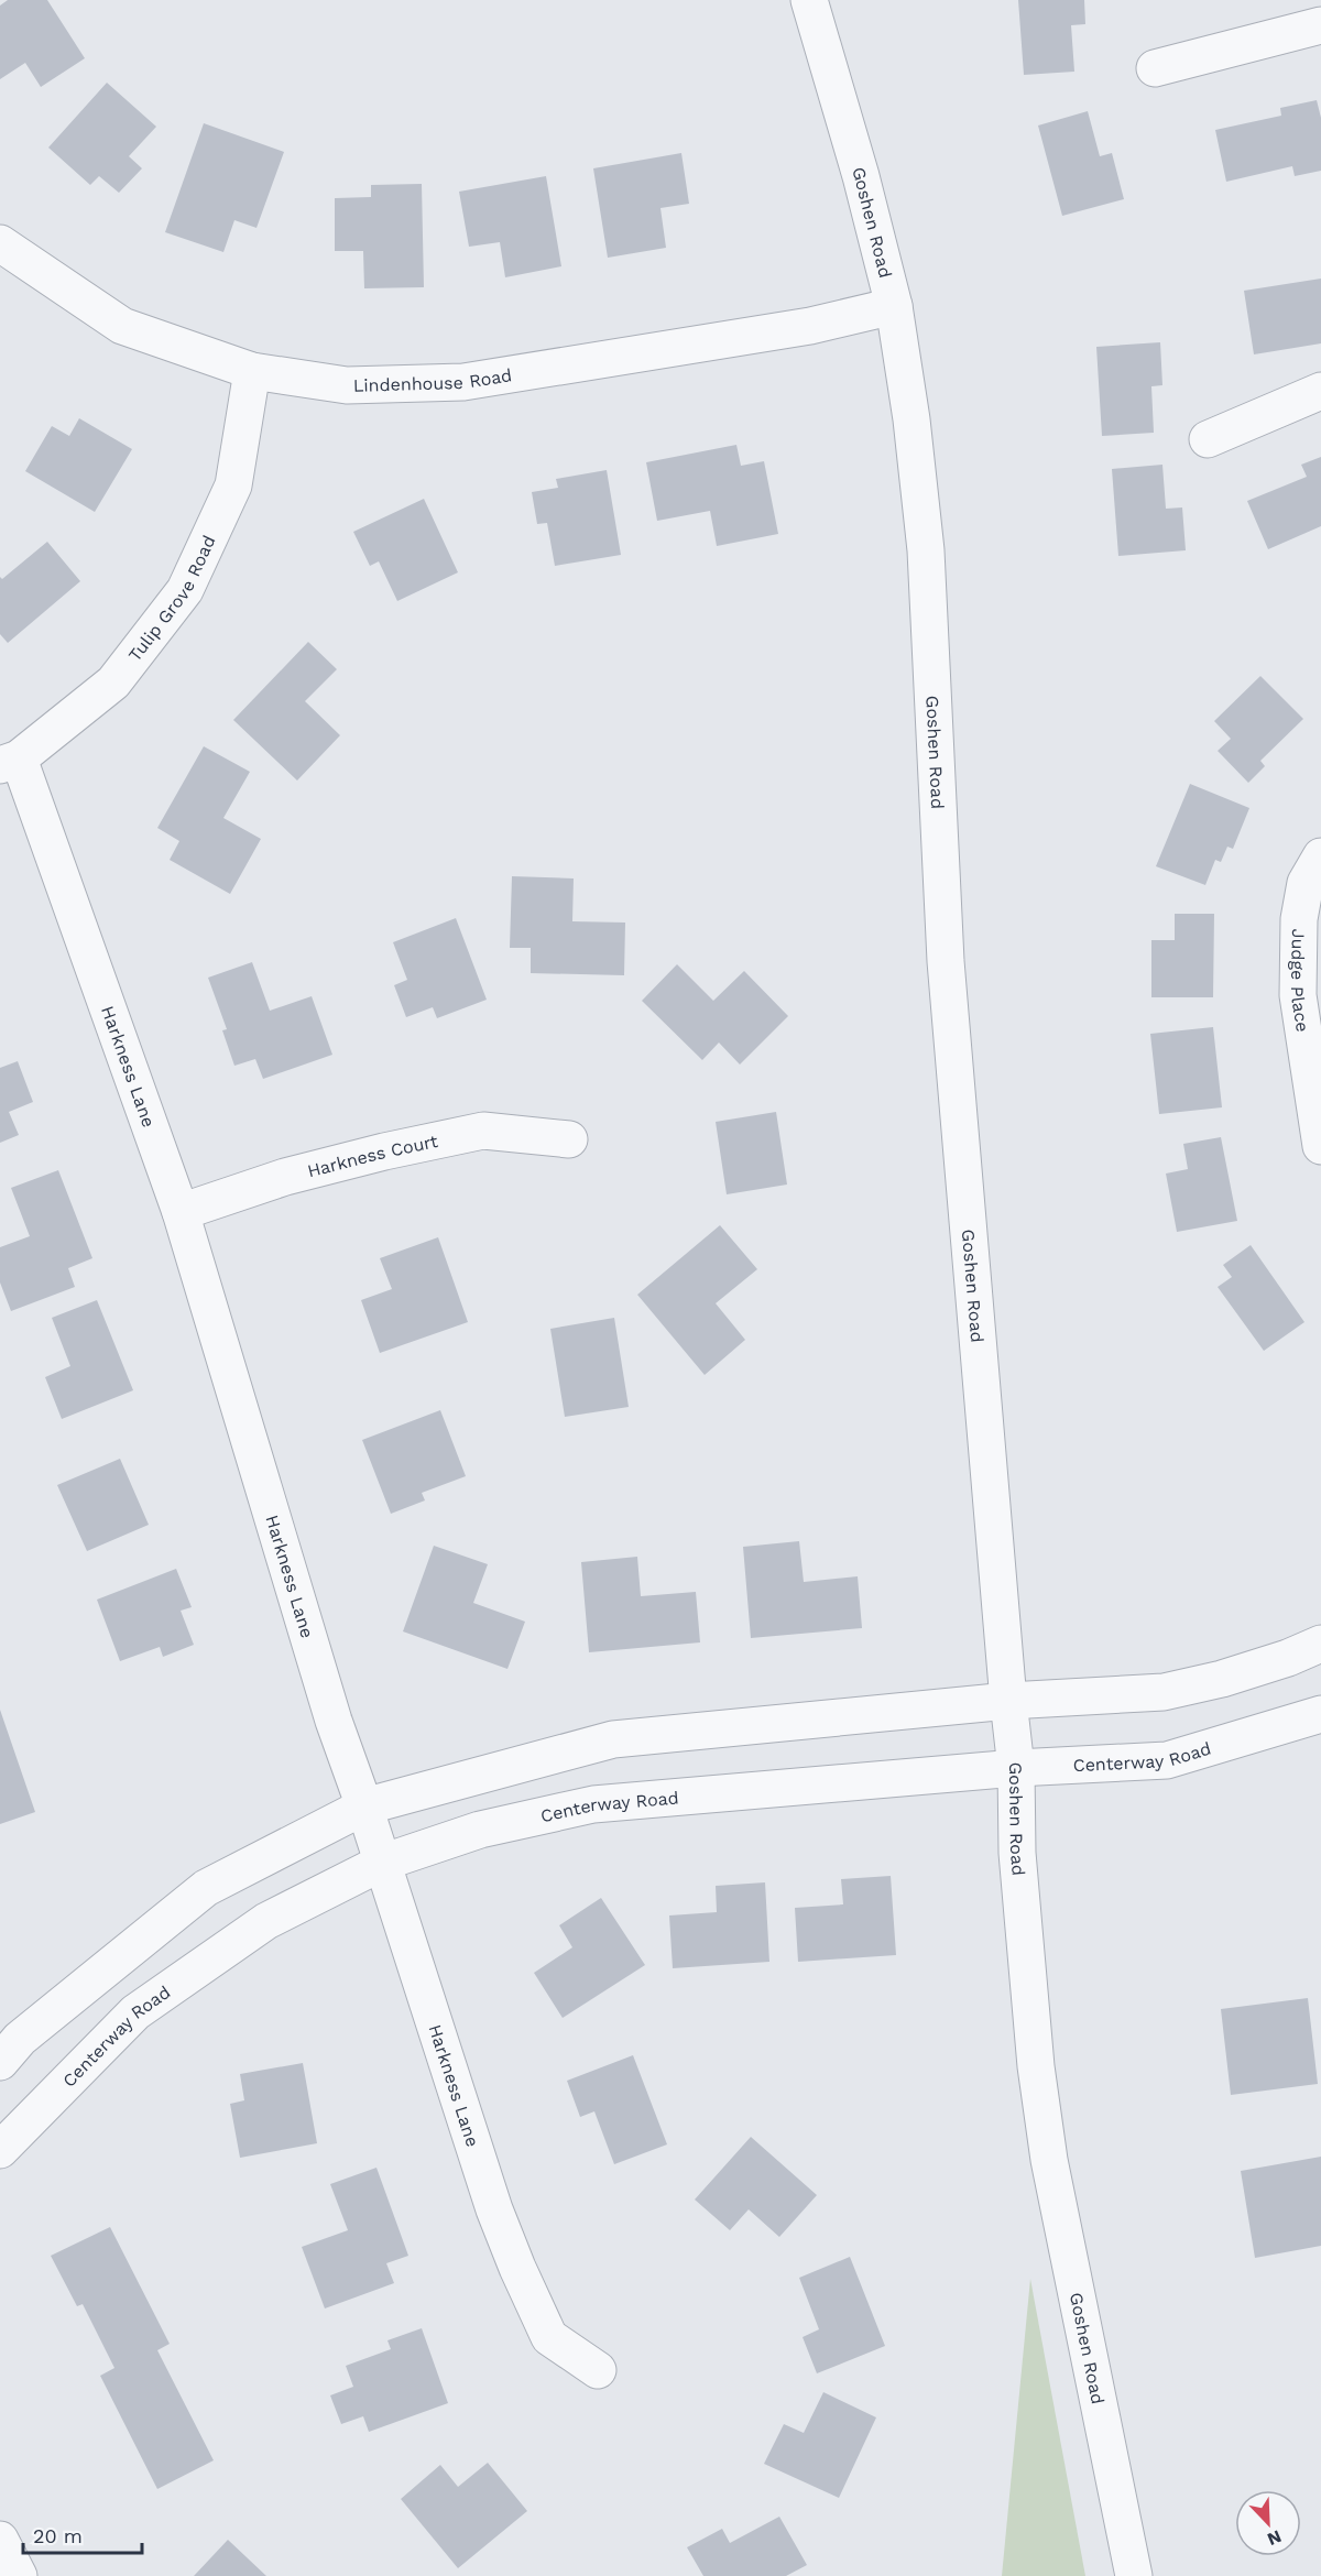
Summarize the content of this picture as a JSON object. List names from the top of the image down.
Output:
{
  "streets": {
    "street": [
      "Goshen Road",
      "Lindenhouse Road",
      "Tulip Grove Road",
      "Judge Place",
      "Harkness Lane",
      "Harkness Court",
      "Centerway Road"
    ]
  },
  "crossings": [
    ["Goshen Road", "Lindenhouse Road"],
    ["Goshen Road", "Centerway Road"],
    ["Lindenhouse Road", "Tulip Grove Road"],
    ["Tulip Grove Road", "Harkness Lane"],
    ["Harkness Lane", "Harkness Court"],
    ["Harkness Lane", "Centerway Road"]
  ],
  "scale_bar": "20 m",
  "north": "bottom right"
}
